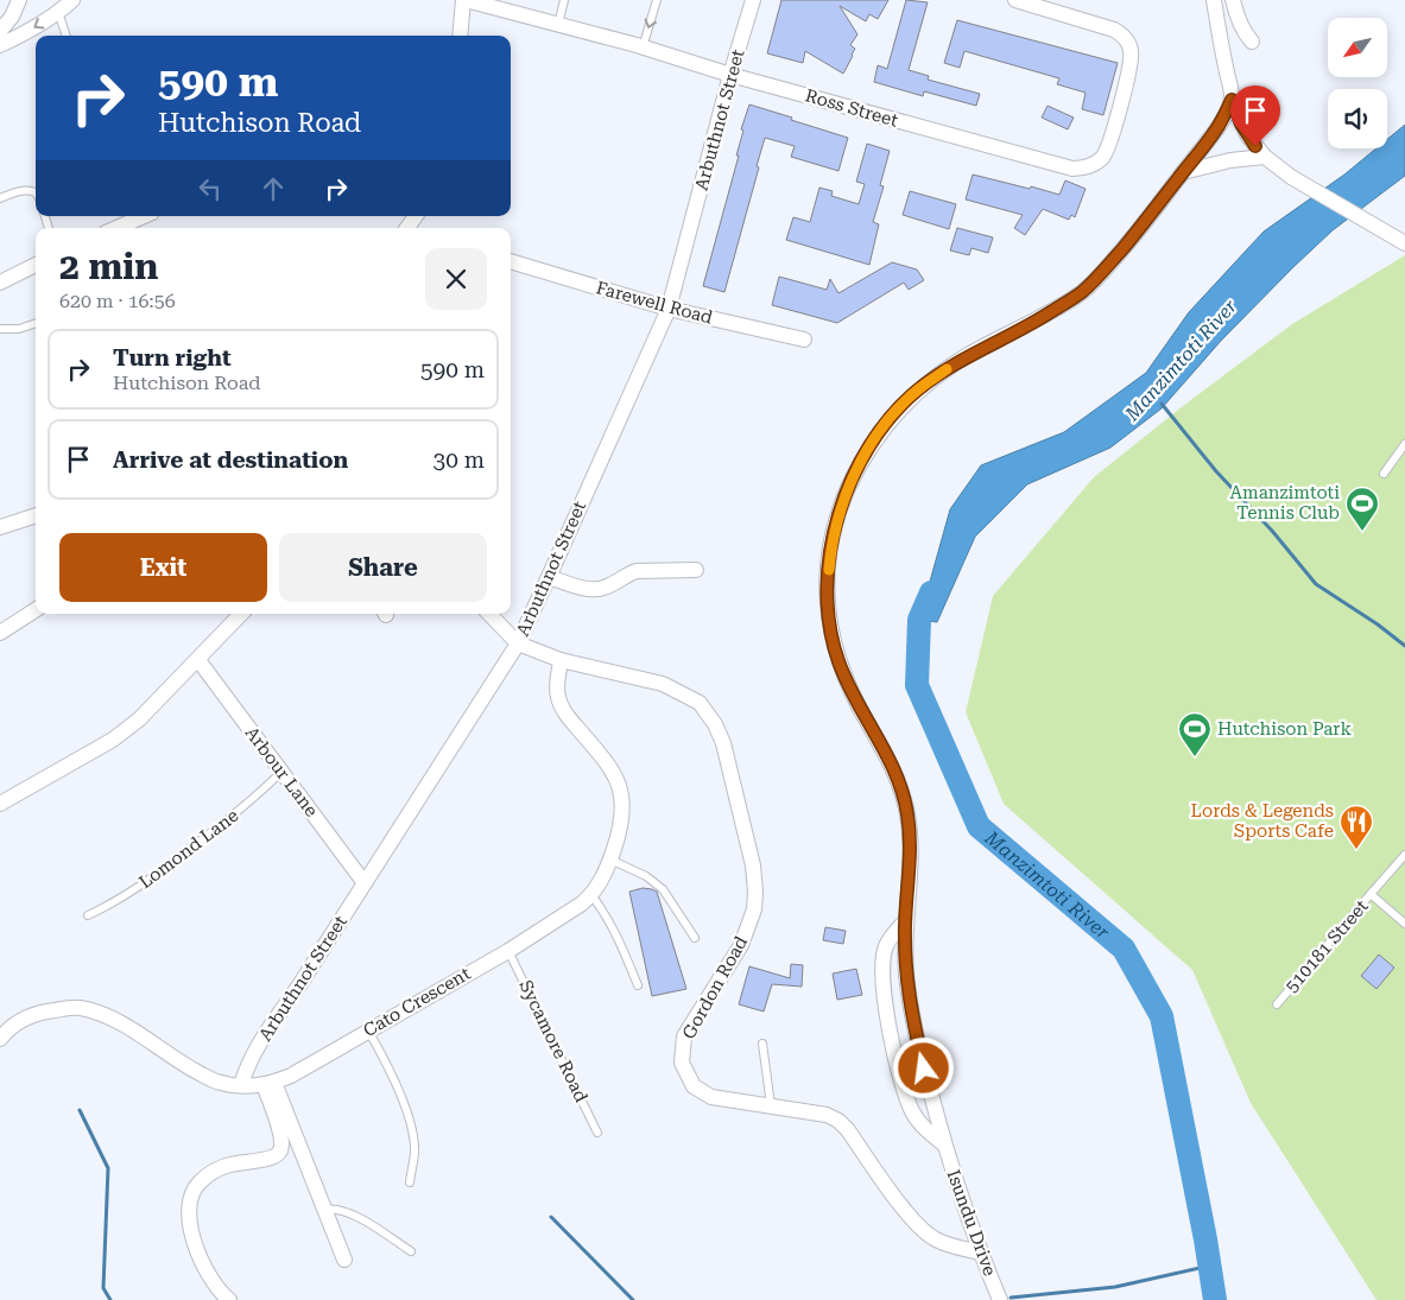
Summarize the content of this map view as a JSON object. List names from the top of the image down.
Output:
{
  "streets": {
    "street": [
      "Ross Street",
      "Arbuthnot Street",
      "Farewell Road",
      "Arbour Lane",
      "Gordon Road",
      "Cato Crescent",
      "Isundu Drive"
    ],
    "lane": ["Lomond Lane", "510181 Street", "Sycamore Road"]
  },
  "crossings": [
    ["Ross Street", "Arbuthnot Street"],
    ["Arbuthnot Street", "Farewell Road"],
    ["Arbuthnot Street", "Arbour Lane"],
    ["Arbuthnot Street", "Gordon Road"],
    ["Arbuthnot Street", "Cato Crescent"],
    ["Arbour Lane", "Lomond Lane"],
    ["Gordon Road", "Cato Crescent"],
    ["Gordon Road", "Isundu Drive"],
    ["Cato Crescent", "Sycamore Road"]
  ],
  "water": ["Manzimtoti River"],
  "places": {
    "sports": ["Amanzimtoti Tennis Club", "Hutchison Park"],
    "restaurant": ["Lords & Legends Sports Cafe"]
  },
  "north": "bottom left",
  "page": {
    "turn": ["590 m", "Hutchison Road"],
    "heading": ["2 min", "620 m · 16:56"],
    "list": [
      {
        "name": "Turn right",
        "note": "Hutchison Road",
        "value": "590 m"
      },
      {
        "name": "Arrive at destination",
        "value": "30 m"
      }
    ],
    "buttons": ["Exit", "Share"]
  }
}
